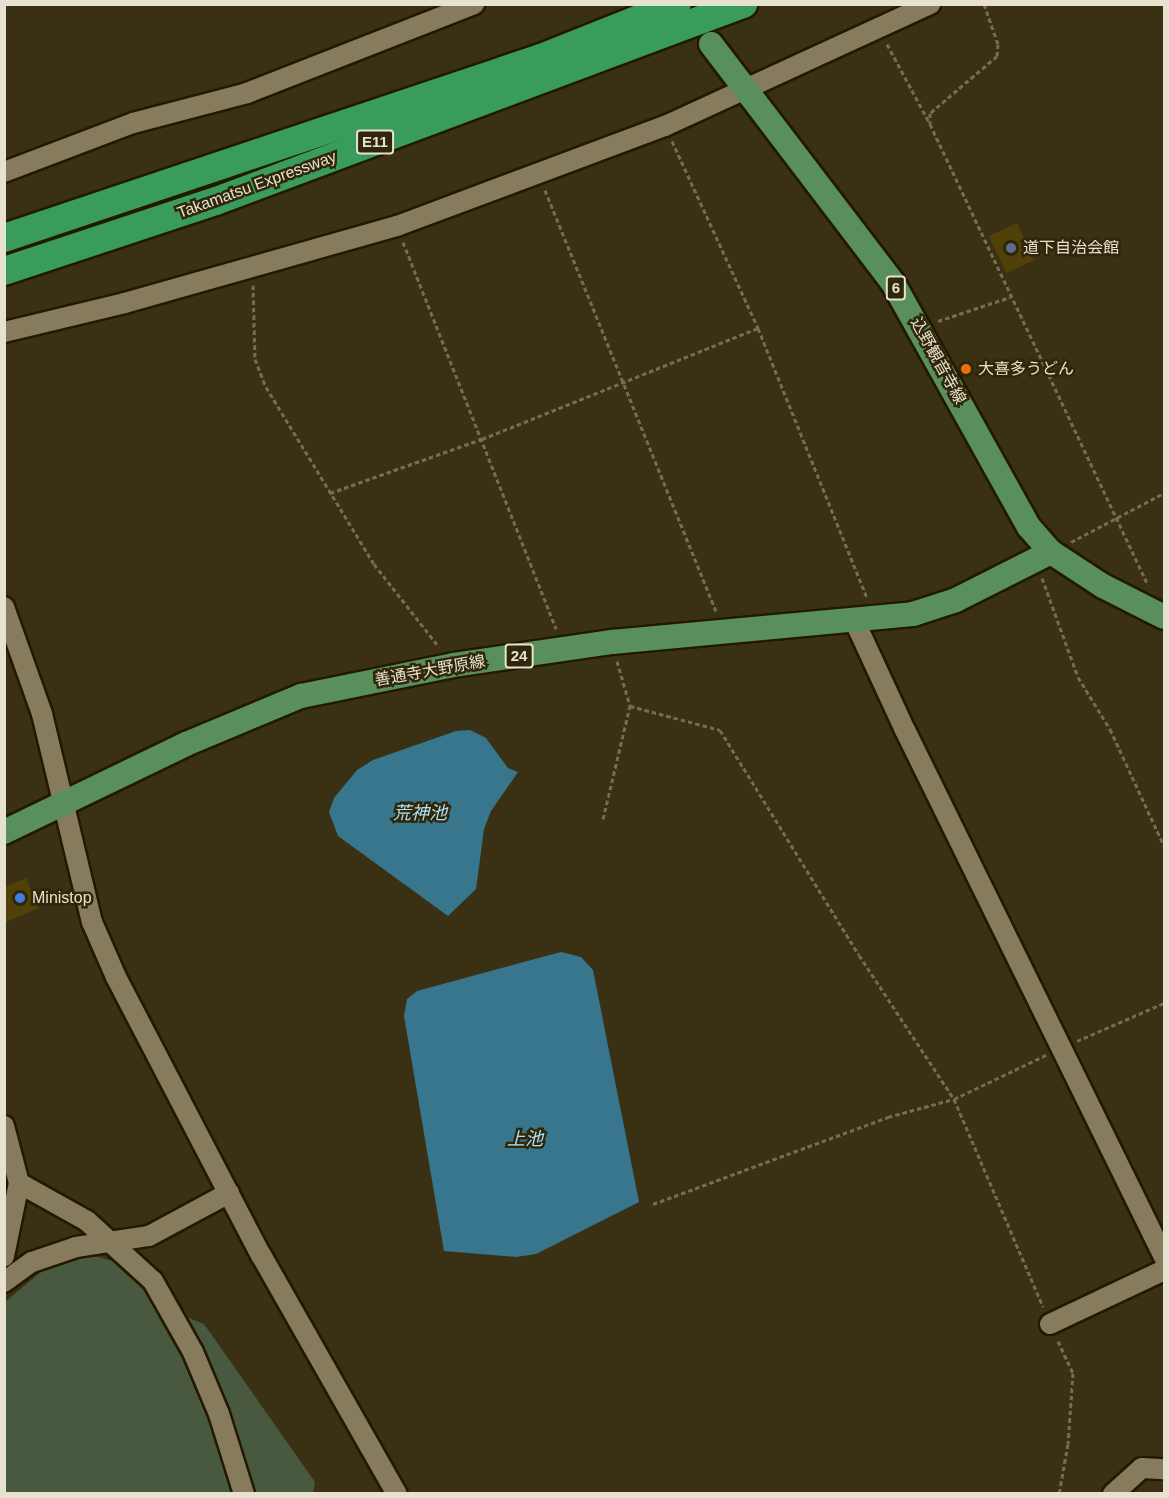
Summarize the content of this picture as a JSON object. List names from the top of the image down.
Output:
{
  "streets": {
    "highway": ["E11", "Takamatsu Expressway"],
    "main road": [
      "6",
      "込野観音寺線",
      "24",
      "善通寺大野原線"
    ]
  },
  "crossings": [
    ["込野観音寺線", "善通寺大野原線"]
  ],
  "water": ["荒神池", "上池"],
  "places": ["道下自治会館", "大喜多うどん", "Ministop"]
}
